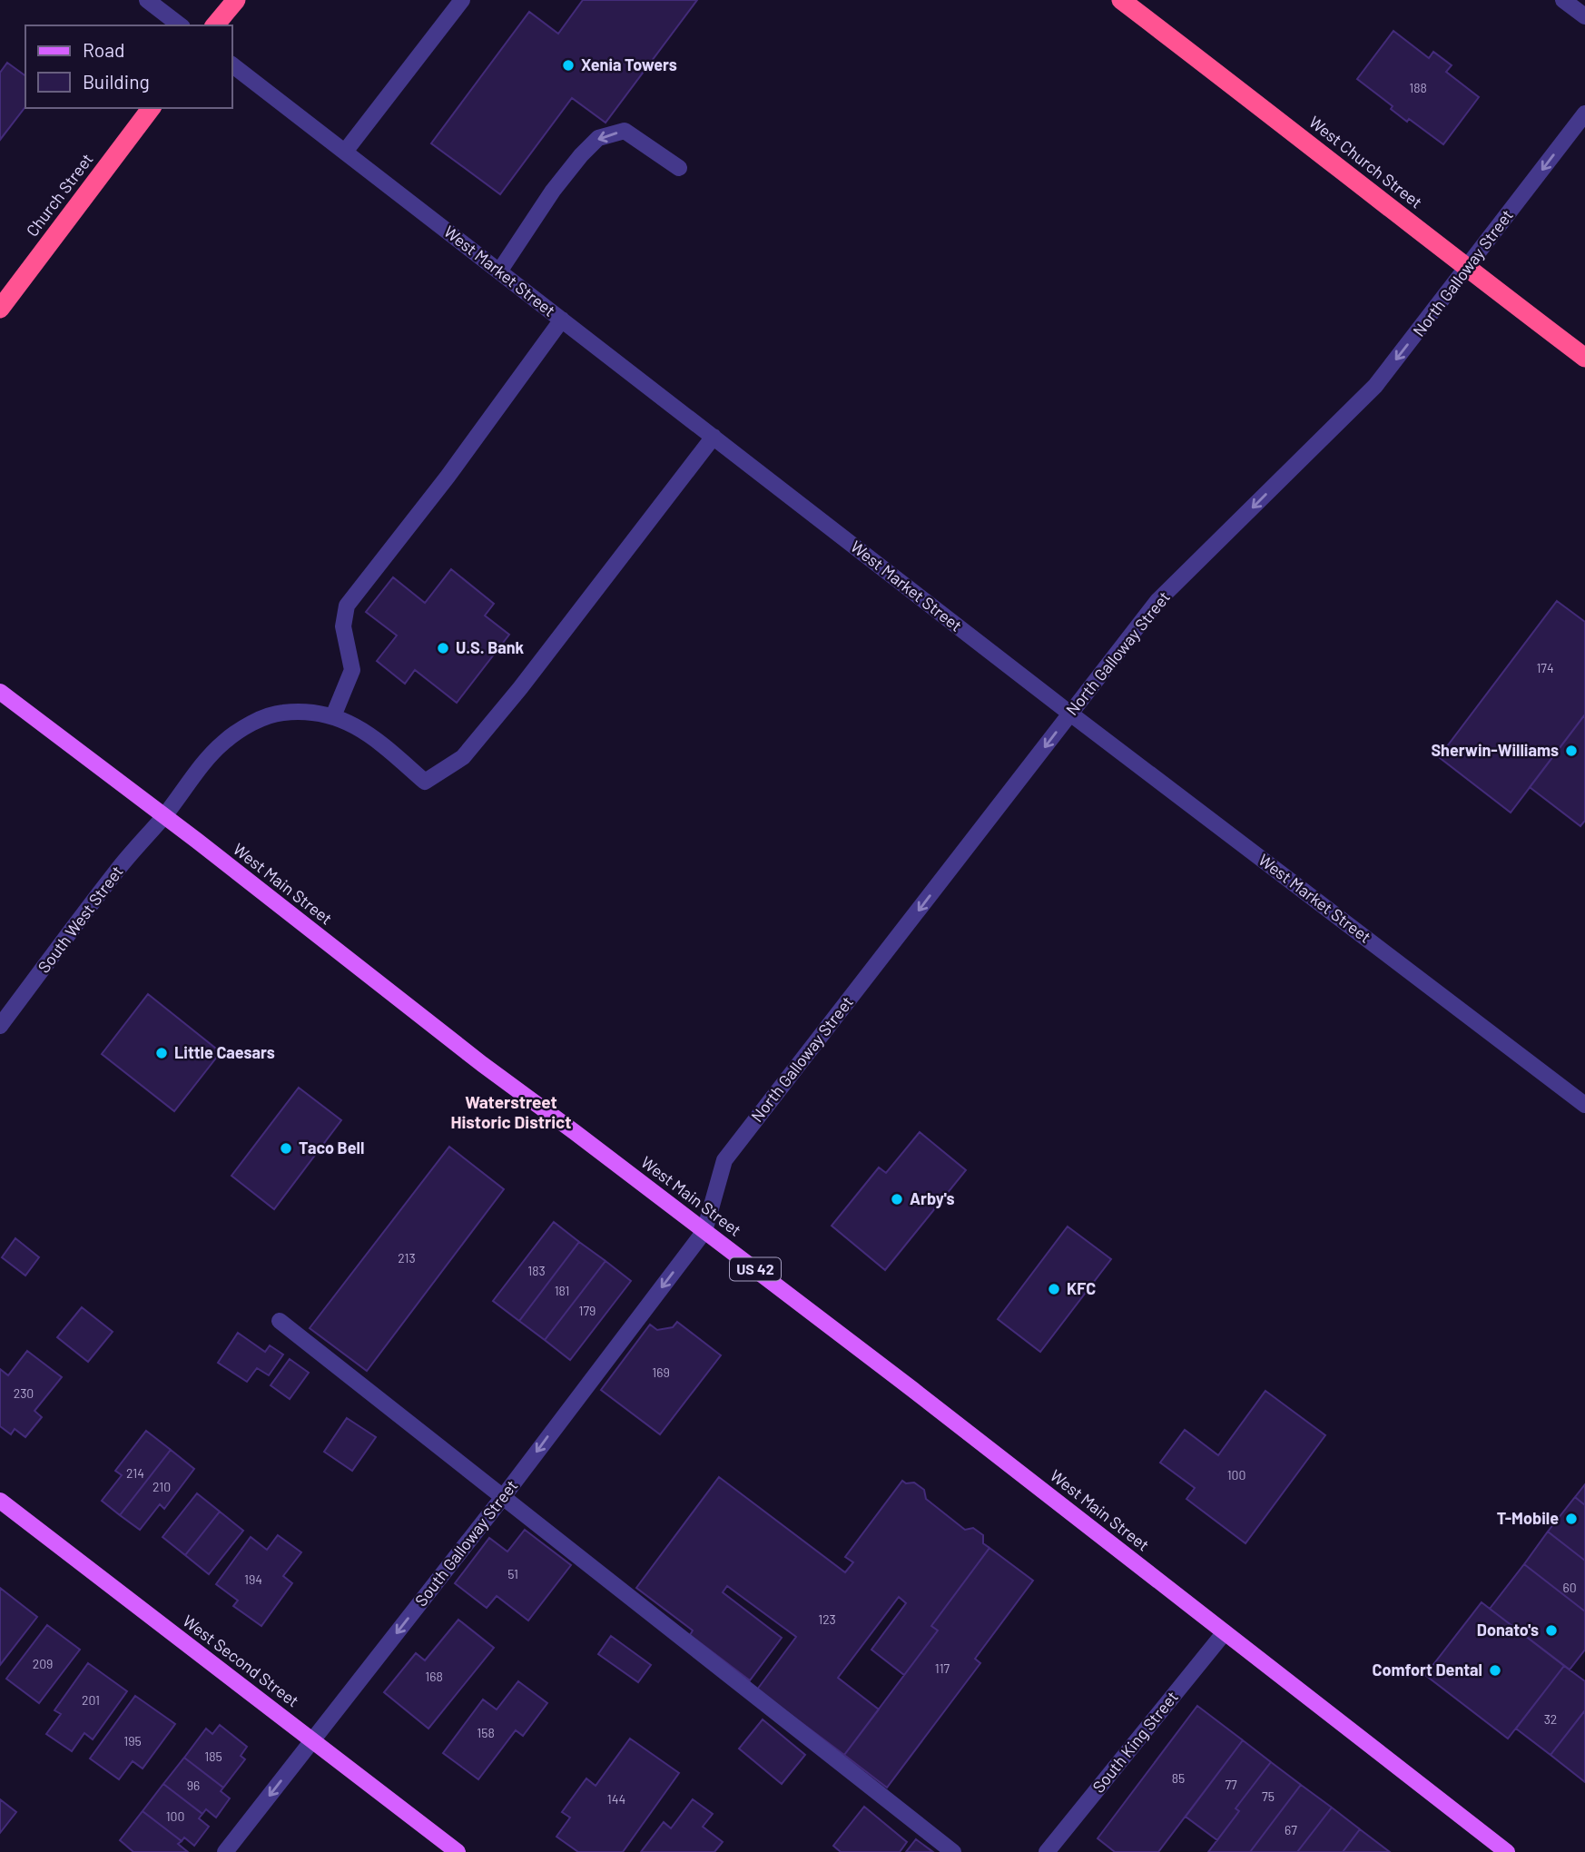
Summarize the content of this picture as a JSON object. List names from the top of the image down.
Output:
{
  "streets": {
    "highway": ["West Church Street", "Church Street"],
    "main road": ["West Main Street", "US 42", "West Second Street"],
    "street": [
      "West Market Street",
      "North Galloway Street",
      "South West Street",
      "South Galloway Street",
      "South King Street"
    ]
  },
  "crossings": [
    ["West Church Street", "North Galloway Street"],
    ["West Market Street", "North Galloway Street"],
    ["West Market Street", "South West Street"],
    ["North Galloway Street", "West Main Street"],
    ["North Galloway Street", "South Galloway Street"],
    ["West Main Street", "South West Street"],
    ["West Main Street", "South Galloway Street"],
    ["West Main Street", "South King Street"],
    ["South Galloway Street", "West Second Street"]
  ],
  "one_way": ["North Galloway Street", "South Galloway Street"],
  "districts": ["Waterstreet Historic District"],
  "places": [
    "Xenia Towers",
    "U.S. Bank",
    "Sherwin-Williams",
    "Little Caesars",
    "Taco Bell",
    "Arby's",
    "KFC",
    "T-Mobile",
    "Donato's",
    "Comfort Dental"
  ],
  "house_numbers": [
    "188",
    "174",
    "213",
    "183",
    "181",
    "179",
    "169",
    "230",
    "214",
    "100",
    "210",
    "51",
    "194",
    "60",
    "123",
    "209",
    "117",
    "168",
    "201",
    "32",
    "158",
    "195",
    "185",
    "85",
    "77",
    "96",
    "75",
    "144",
    "100",
    "67"
  ],
  "legend": ["Road", "Building"]
}
